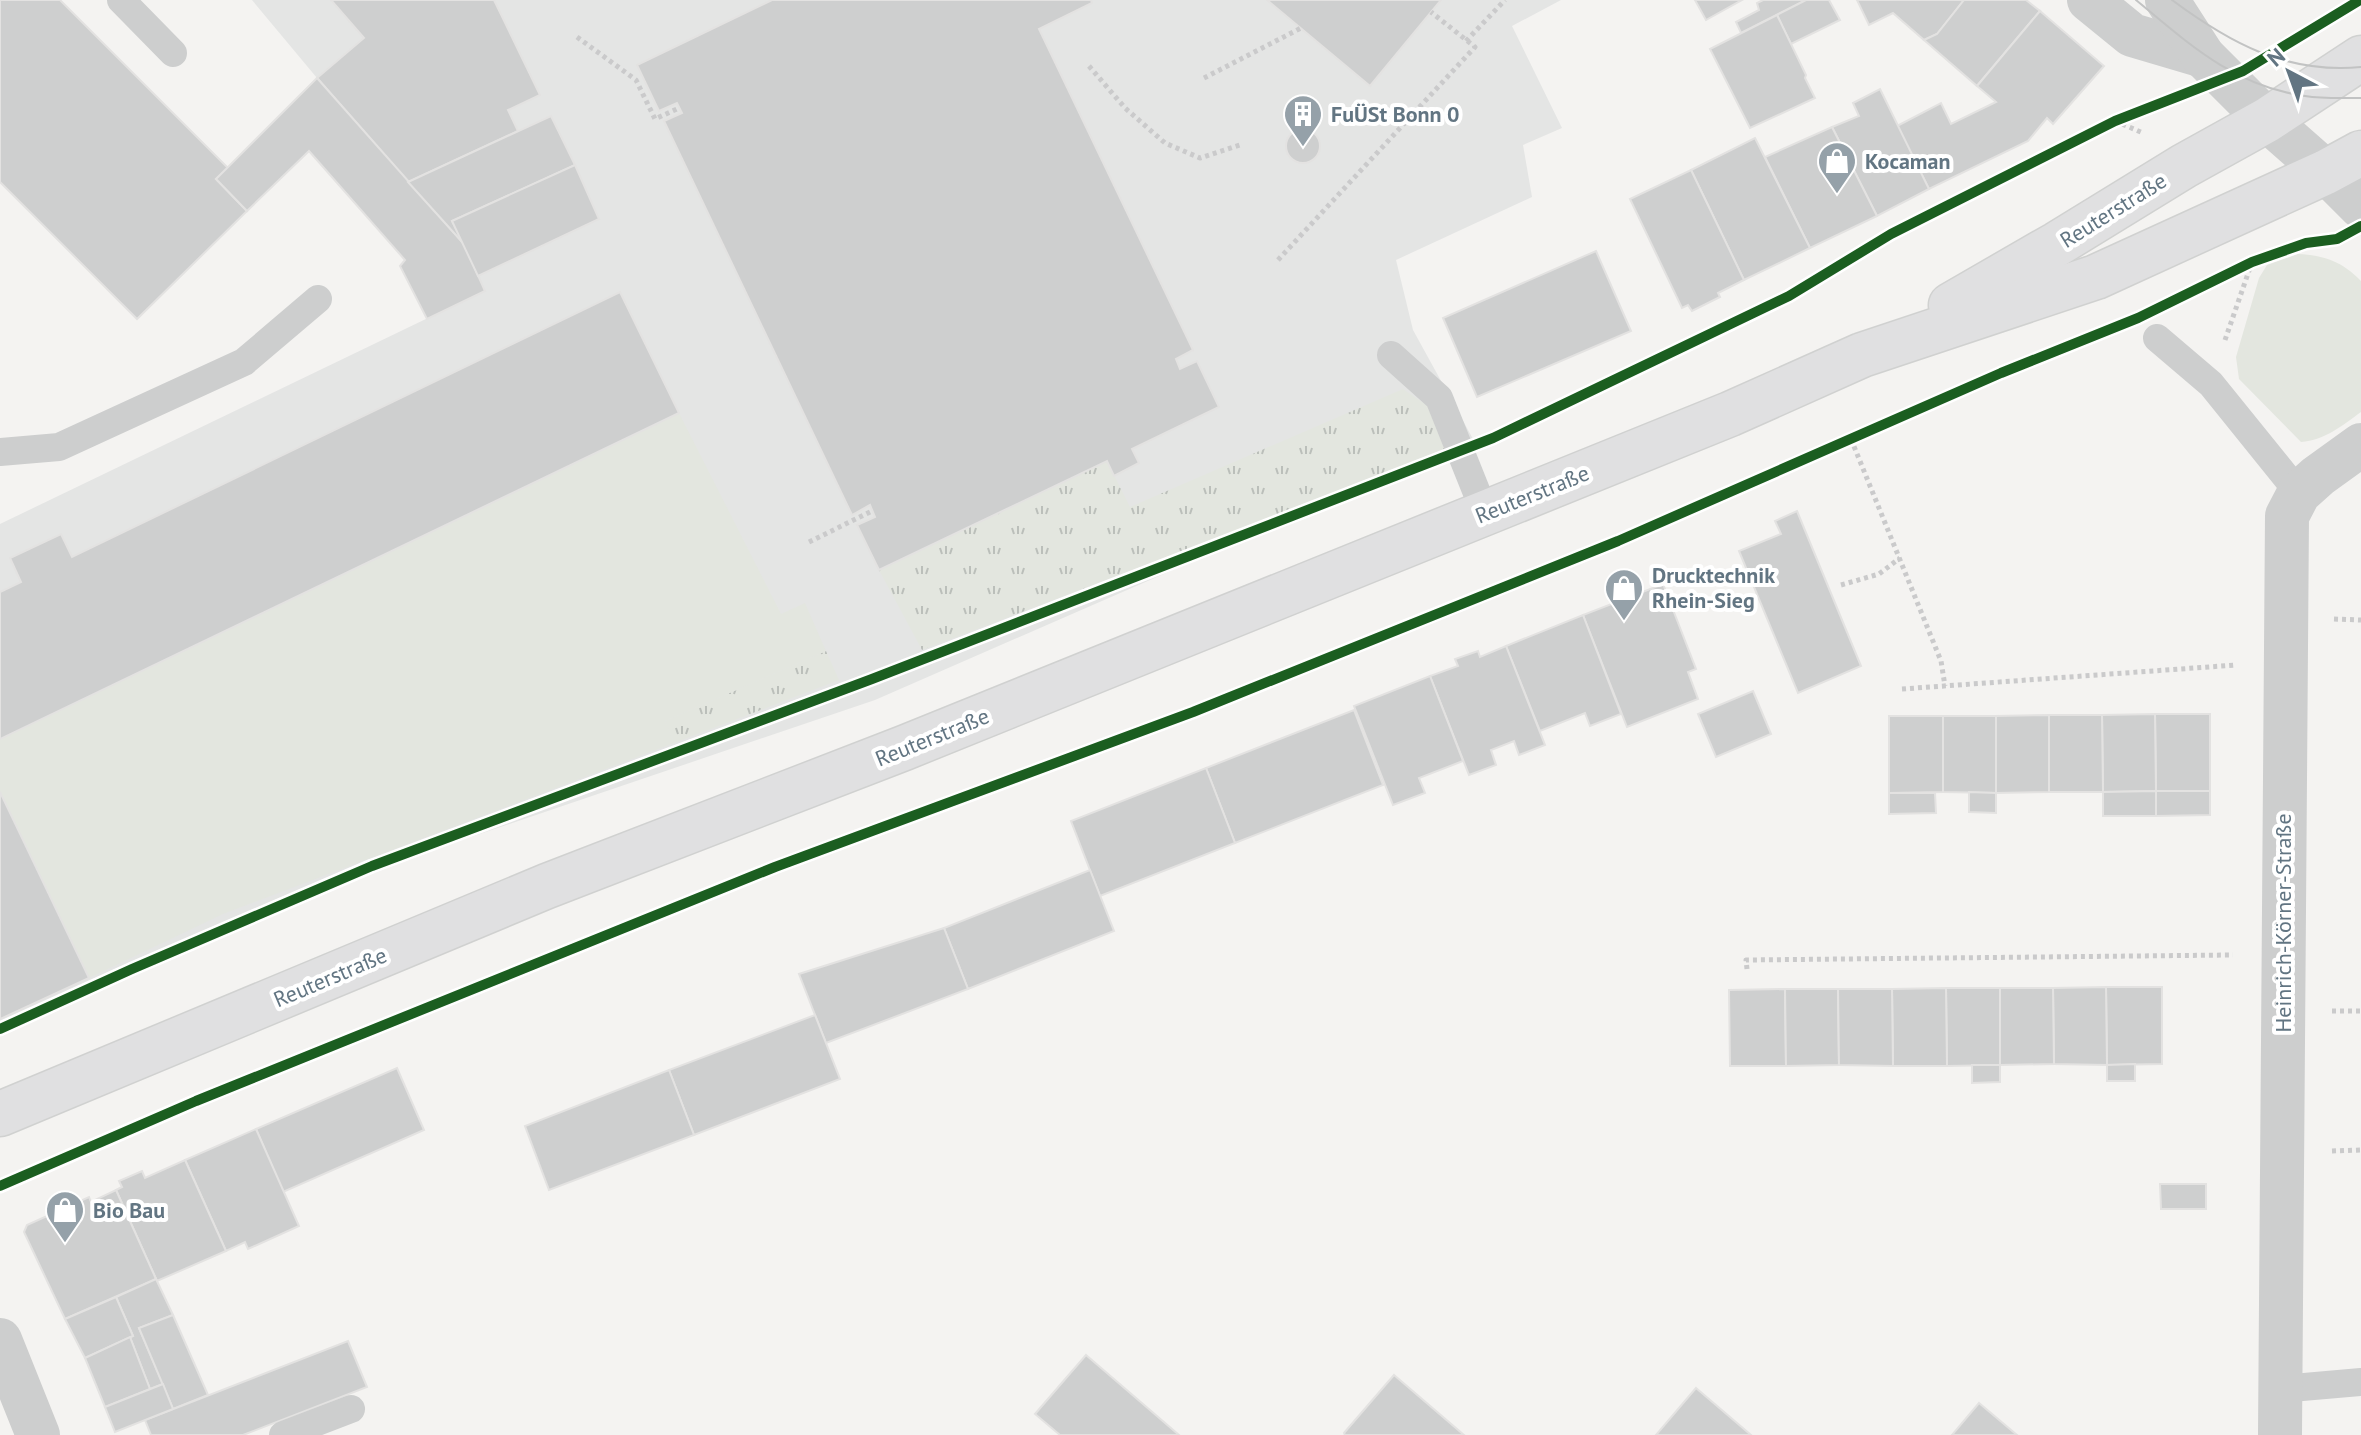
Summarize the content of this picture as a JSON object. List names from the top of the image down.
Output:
{
  "streets": {
    "main road": ["Reuterstraße"],
    "street": ["Heinrich-Körner-Straße"]
  },
  "places": {
    "building": ["FuÜSt Bonn 0"],
    "shop": ["Kocaman", "Drucktechnik Rhein-Sieg", "Bio Bau"]
  },
  "north": "top left"
}
